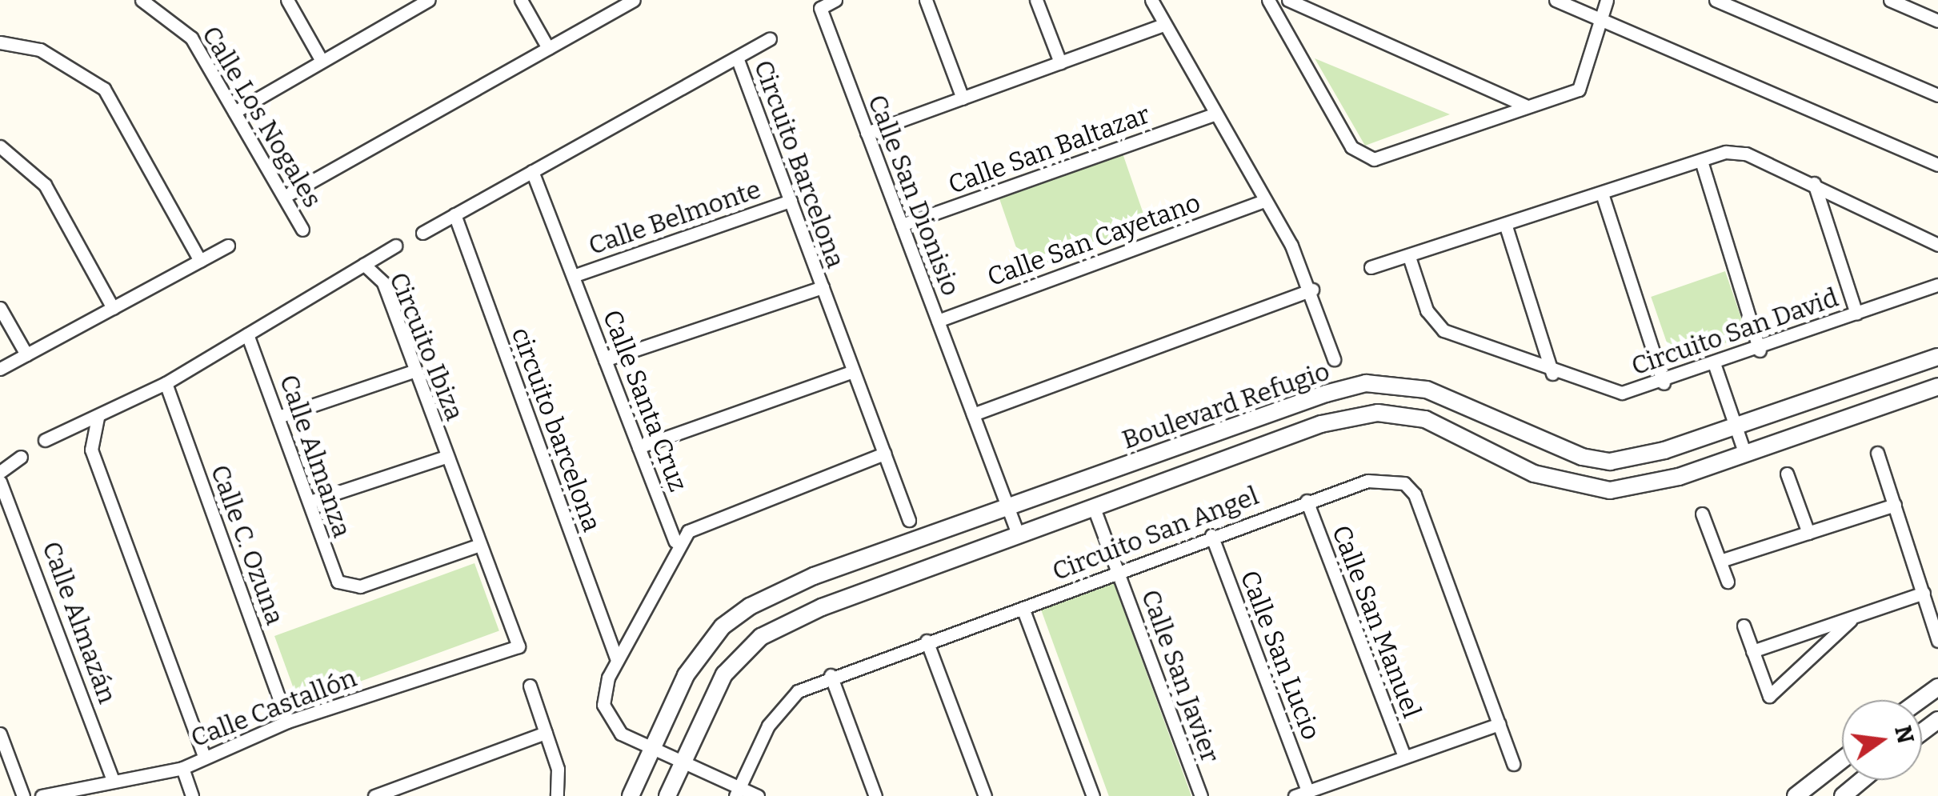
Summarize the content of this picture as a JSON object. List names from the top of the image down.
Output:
{
  "streets": {
    "street": [
      "Calle Los Nogales",
      "Calle San Baltazar",
      "Circuito Barcelona",
      "Calle San Dionisio",
      "Calle Belmonte",
      "Calle San Cayetano",
      "Circuito San David",
      "Circuito Ibiza",
      "Calle Santa Cruz",
      "Boulevard Refugio",
      "circuito barcelona",
      "Calle Almanza",
      "Circuito San Angel",
      "Calle C. Ozuna",
      "Calle San Manuel",
      "Calle Almazán",
      "Calle San Lucio",
      "Calle San Javier",
      "Calle Castallón"
    ]
  },
  "crossings": [
    ["Calle San Baltazar", "Calle San Dionisio"],
    ["Circuito Barcelona", "Calle Belmonte"],
    ["Circuito Barcelona", "circuito barcelona"],
    ["Calle San Dionisio", "Calle San Cayetano"],
    ["Calle San Dionisio", "Boulevard Refugio"],
    ["Calle Belmonte", "Calle Santa Cruz"],
    ["Circuito Ibiza", "Calle Almanza"],
    ["Circuito Ibiza", "Calle C. Ozuna"],
    ["Circuito Ibiza", "Calle Castallón"],
    ["Boulevard Refugio", "Calle San Javier"],
    ["Circuito San Angel", "Calle San Manuel"],
    ["Circuito San Angel", "Calle San Lucio"],
    ["Circuito San Angel", "Calle San Javier"],
    ["Calle C. Ozuna", "Calle Castallón"],
    ["Calle Almazán", "Calle Castallón"]
  ],
  "north": "right"
}
